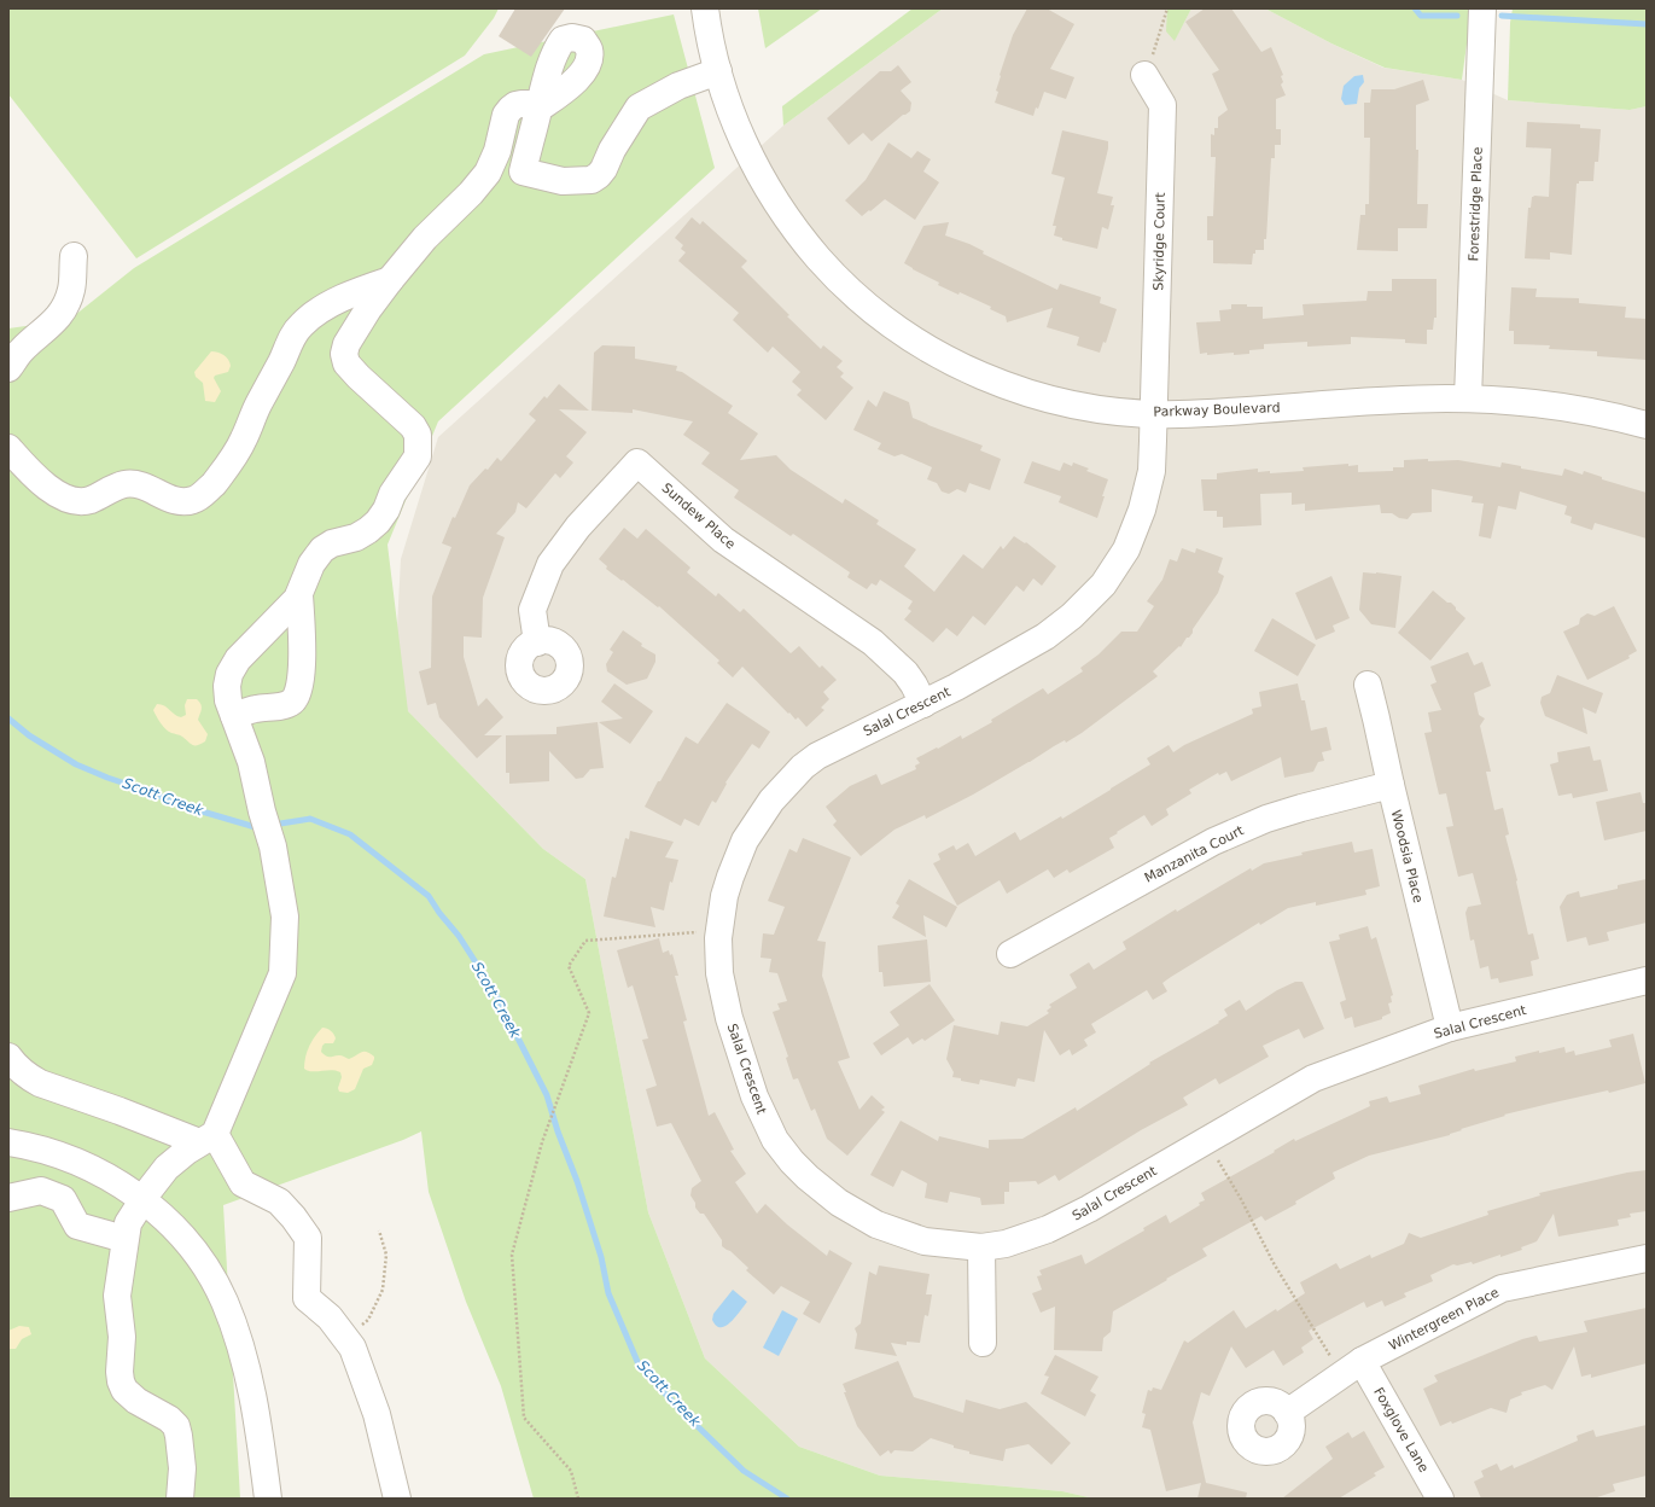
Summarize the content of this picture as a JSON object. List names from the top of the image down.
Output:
{
  "streets": {
    "street": [
      "Forestridge Place",
      "Skyridge Court",
      "Parkway Boulevard",
      "Sundew Place",
      "Salal Crescent",
      "Manzanita Court",
      "Woodsia Place",
      "Wintergreen Place",
      "Foxglove Lane"
    ]
  },
  "crossings": [
    ["Forestridge Place", "Parkway Boulevard"],
    ["Skyridge Court", "Parkway Boulevard"],
    ["Skyridge Court", "Salal Crescent"],
    ["Parkway Boulevard", "Salal Crescent"],
    ["Sundew Place", "Salal Crescent"],
    ["Salal Crescent", "Woodsia Place"],
    ["Manzanita Court", "Woodsia Place"],
    ["Wintergreen Place", "Foxglove Lane"]
  ],
  "water": ["Scott Creek"]
}
